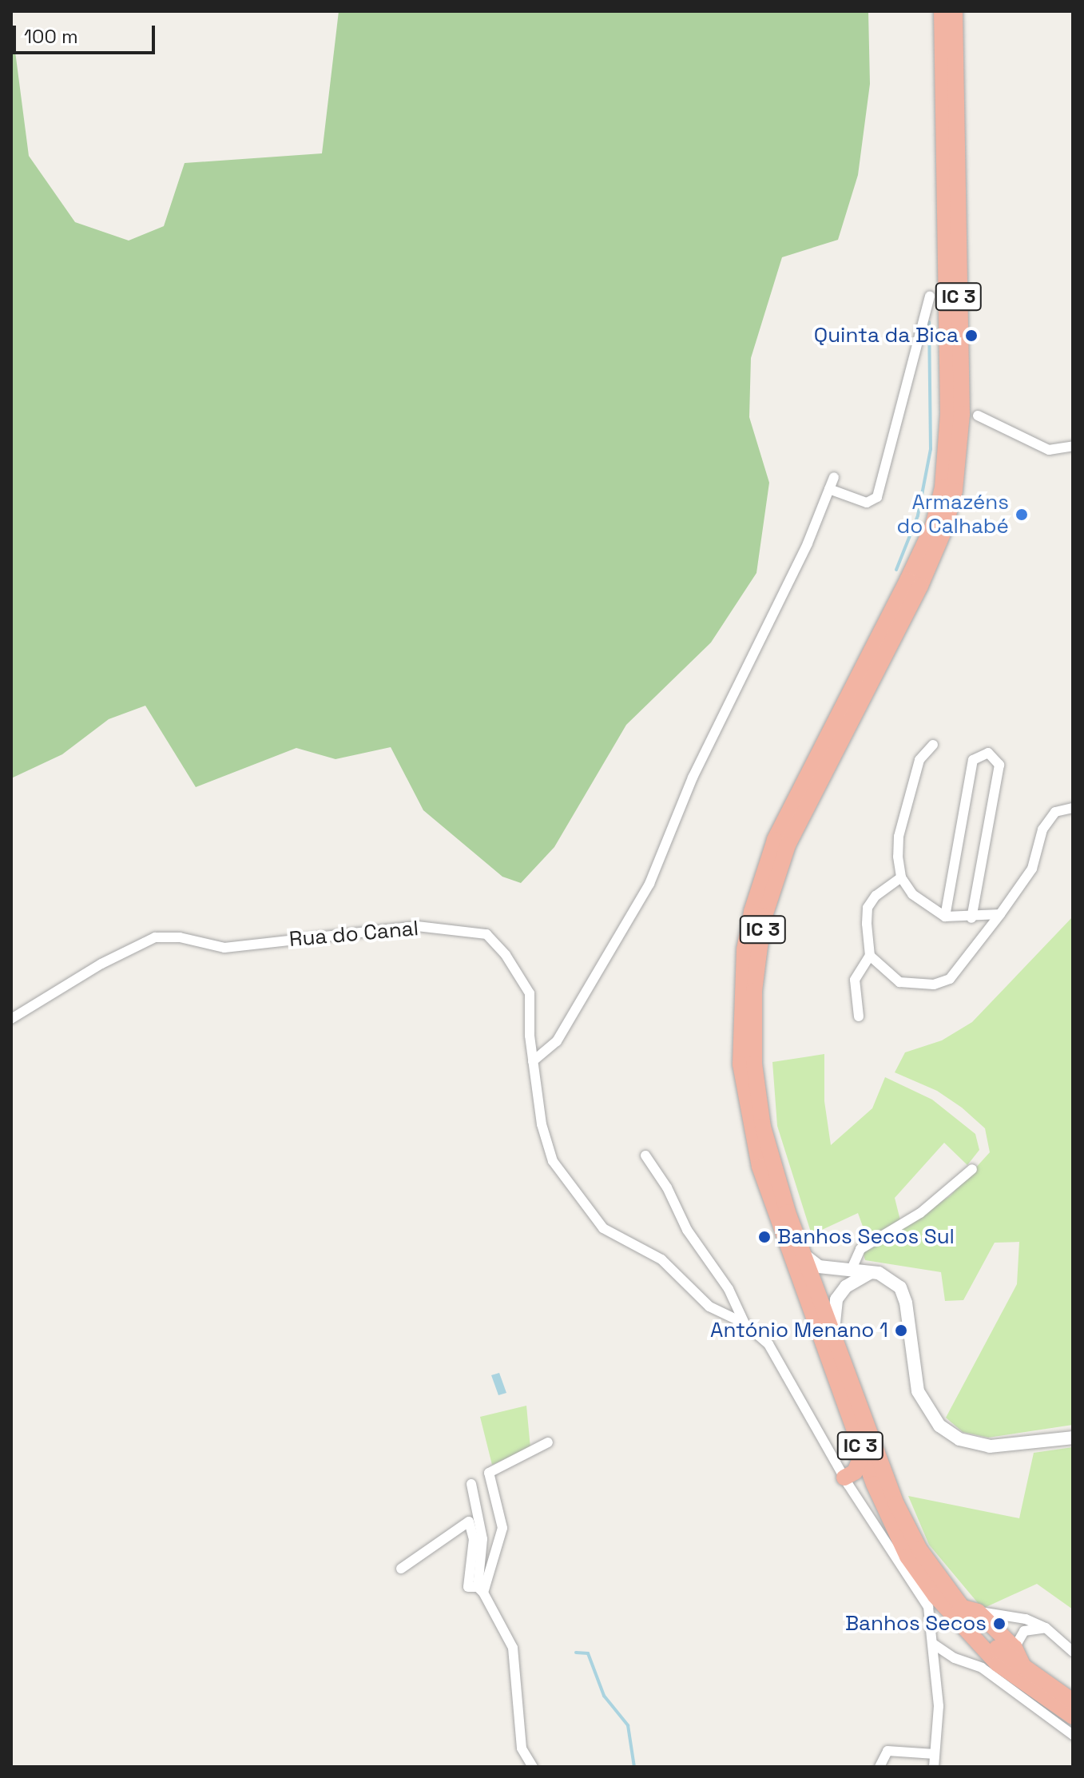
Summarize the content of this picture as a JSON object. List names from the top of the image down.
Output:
{
  "streets": {
    "highway": ["IC 3"],
    "street": ["Rua do Canal"]
  },
  "places": [
    "Quinta da Bica",
    "Armazéns do Calhabé",
    "Banhos Secos Sul",
    "António Menano 1",
    "Banhos Secos"
  ],
  "scale_bar": "100 m"
}
